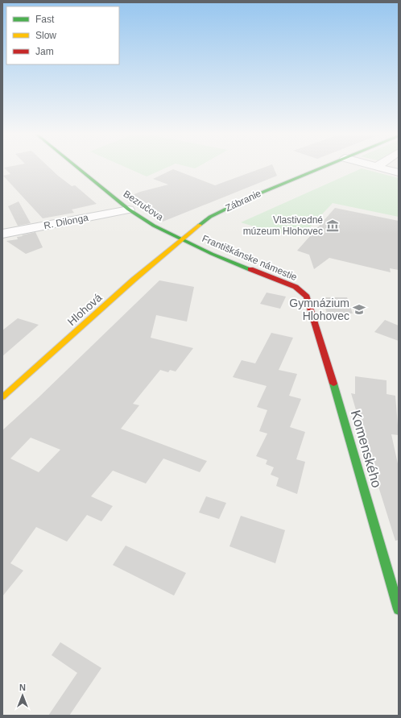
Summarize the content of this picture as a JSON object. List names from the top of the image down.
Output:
{
  "streets": {
    "street": [
      "Zábranie",
      "Bezručova",
      "R. Dilonga",
      "Františkánske námestie",
      "Hlohová",
      "Komenského"
    ]
  },
  "crossings": [
    ["Zábranie", "Bezručova"],
    ["Zábranie", "Františkánske námestie"],
    ["Zábranie", "Hlohová"],
    ["Bezručova", "R. Dilonga"],
    ["Bezručova", "Františkánske námestie"],
    ["Bezručova", "Hlohová"],
    ["Františkánske námestie", "Hlohová"],
    ["Františkánske námestie", "Komenského"]
  ],
  "places": {
    "museum": ["Vlastivedné múzeum Hlohovec"],
    "school or university": ["Gymnázium Hlohovec"]
  },
  "legend": ["Fast", "Slow", "Jam"],
  "north": "top"
}
